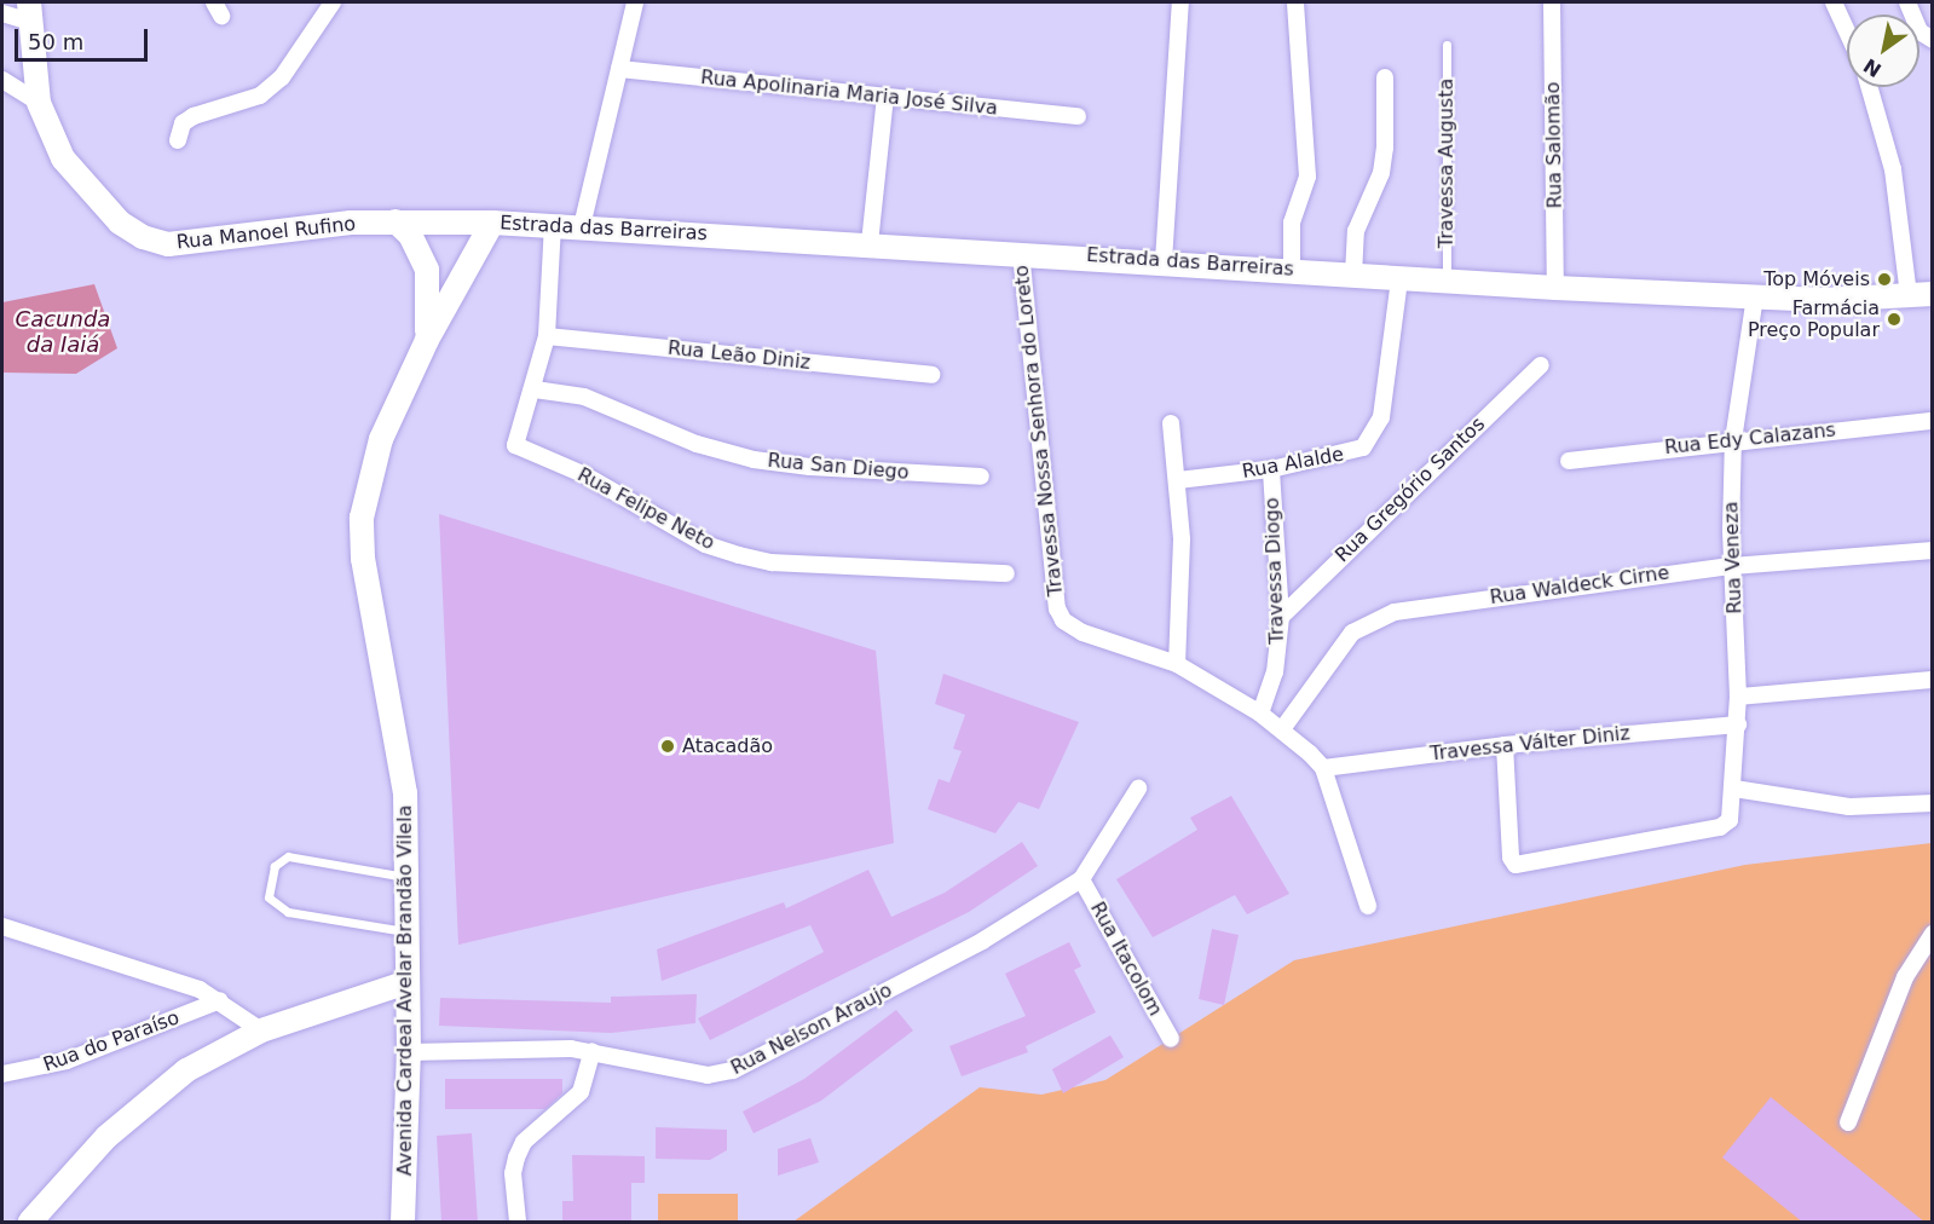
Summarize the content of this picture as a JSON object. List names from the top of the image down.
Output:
{
  "streets": {
    "main road": ["Estrada das Barreiras", "Rua Manoel Rufino", "Avenida Cardeal Avelar Brandão Vilela"],
    "street": [
      "Rua Apolinaria Maria José Silva",
      "Rua Salomão",
      "Rua Leão Diniz",
      "Travessa Nossa Senhora do Loreto",
      "Rua Edy Calazans",
      "Rua Alalde",
      "Rua San Diego",
      "Rua Gregório Santos",
      "Rua Felipe Neto",
      "Rua Veneza",
      "Travessa Diogo",
      "Rua Waldeck Cirne",
      "Travessa Válter Diniz",
      "Rua Itacolom",
      "Rua Nelson Araujo",
      "Rua do Paraíso"
    ],
    "lane": ["Travessa Augusta"]
  },
  "crossings": [
    ["Rua Salomão", "Estrada das Barreiras"],
    ["Travessa Augusta", "Estrada das Barreiras"],
    ["Estrada das Barreiras", "Rua Manoel Rufino"],
    ["Estrada das Barreiras", "Travessa Nossa Senhora do Loreto"],
    ["Estrada das Barreiras", "Rua Alalde"],
    ["Estrada das Barreiras", "Rua Felipe Neto"],
    ["Estrada das Barreiras", "Rua Veneza"],
    ["Estrada das Barreiras", "Avenida Cardeal Avelar Brandão Vilela"],
    ["Rua Manoel Rufino", "Avenida Cardeal Avelar Brandão Vilela"],
    ["Rua Leão Diniz", "Rua Felipe Neto"],
    ["Rua Edy Calazans", "Rua Veneza"],
    ["Rua Alalde", "Travessa Diogo"],
    ["Rua San Diego", "Rua Felipe Neto"],
    ["Rua Gregório Santos", "Travessa Diogo"],
    ["Rua Veneza", "Rua Waldeck Cirne"],
    ["Rua Veneza", "Travessa Válter Diniz"],
    ["Rua Itacolom", "Rua Nelson Araujo"],
    ["Avenida Cardeal Avelar Brandão Vilela", "Rua Nelson Araujo"]
  ],
  "water": ["Cacunda da Iaiá"],
  "places": ["Top Móveis", "Farmácia Preço Popular", "Atacadão"],
  "scale_bar": "50 m",
  "north": "bottom left"
}
